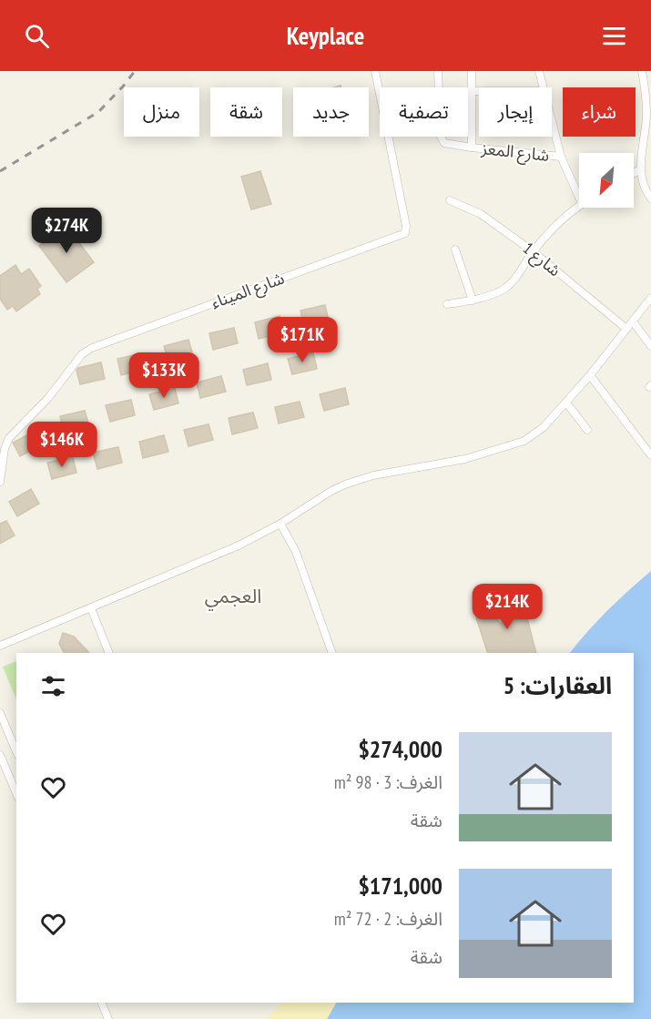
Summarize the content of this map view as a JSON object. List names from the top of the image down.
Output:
{
  "streets": {
    "street": ["شارع المعز", "شارع 1", "شارع الميناء"]
  },
  "districts": ["العجمي"],
  "north": "bottom left",
  "page": {
    "header": "Keyplace",
    "chip": [
      "شراء",
      "إيجار",
      "تصفية",
      "جديد",
      "شقة",
      "منزل"
    ],
    "price": [
      "$274K",
      "$171K",
      "$133K",
      "$146K",
      "$214K"
    ],
    "heading": "العقارات: 5",
    "list": [
      {
        "name": "$274,000",
        "note": "الغرف: 3 · 98 m² · شقة"
      },
      {
        "name": "$171,000",
        "note": "الغرف: 2 · 72 m² · شقة"
      }
    ]
  }
}
